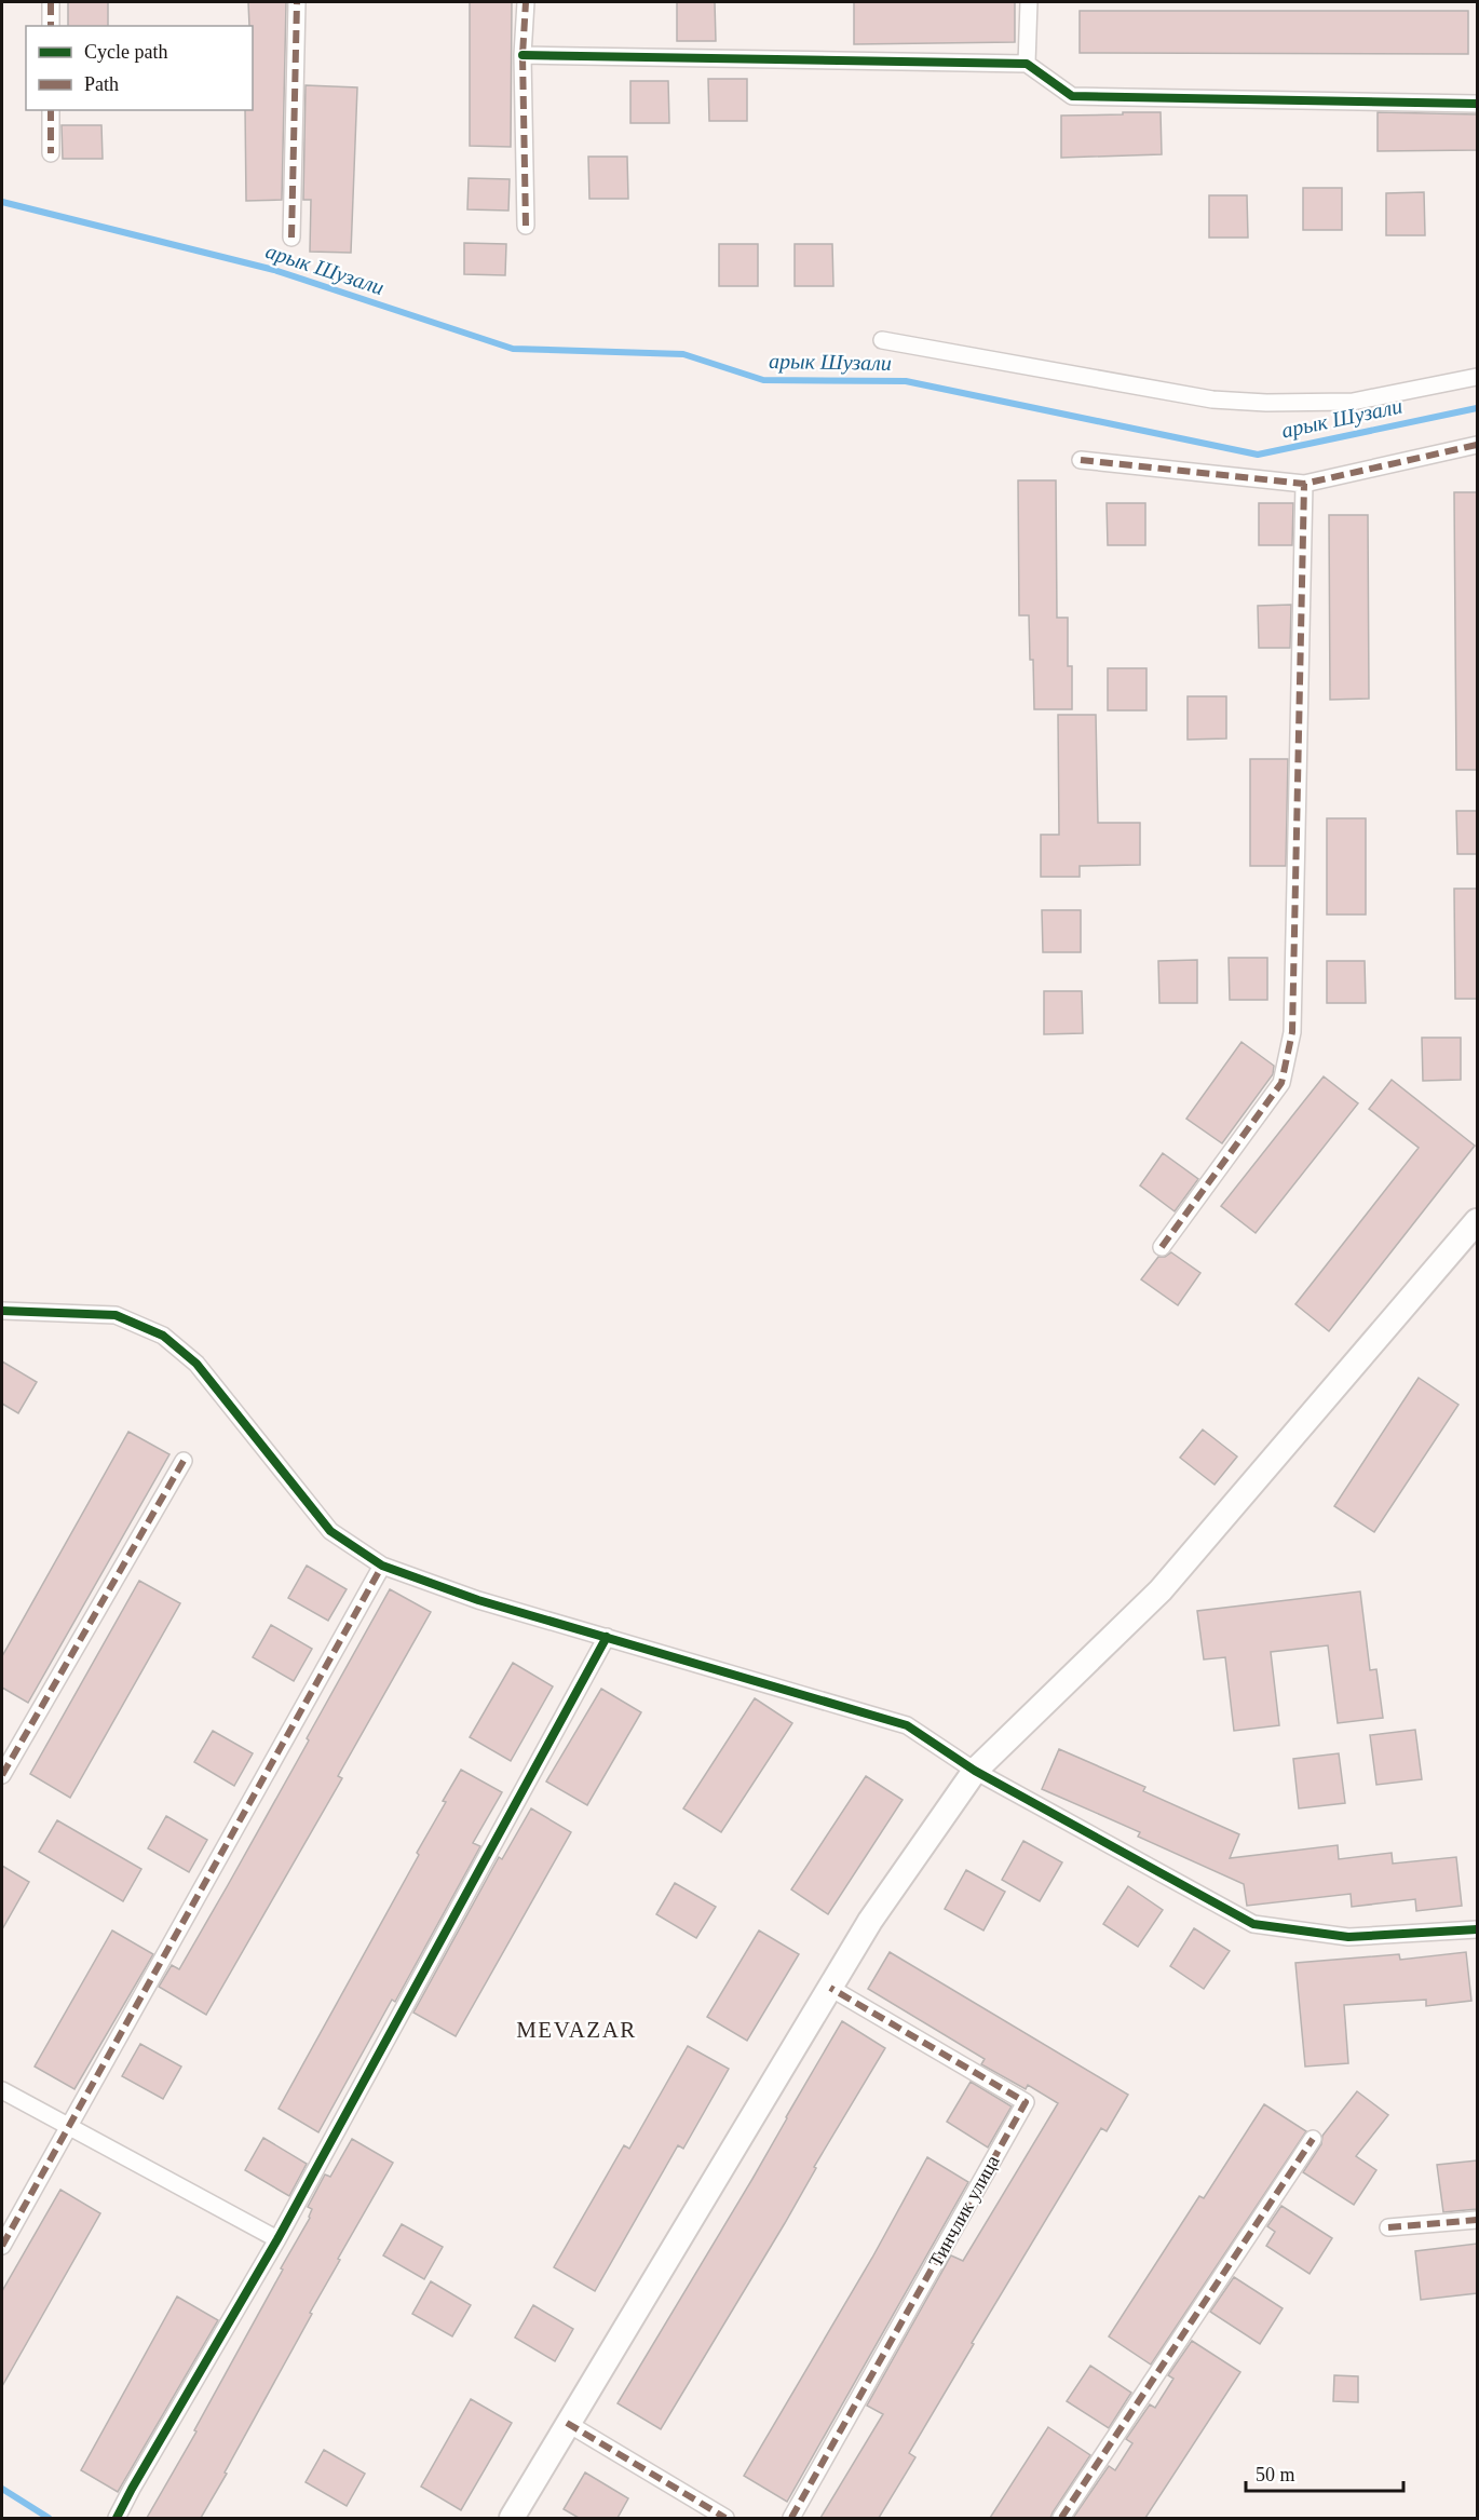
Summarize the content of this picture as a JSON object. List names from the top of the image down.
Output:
{
  "streets": {
    "street": ["Тинчлик улица"]
  },
  "districts": ["MEVAZAR"],
  "water": ["арык Шузали"],
  "legend": ["Cycle path", "Path"],
  "scale_bar": "50 m"
}
